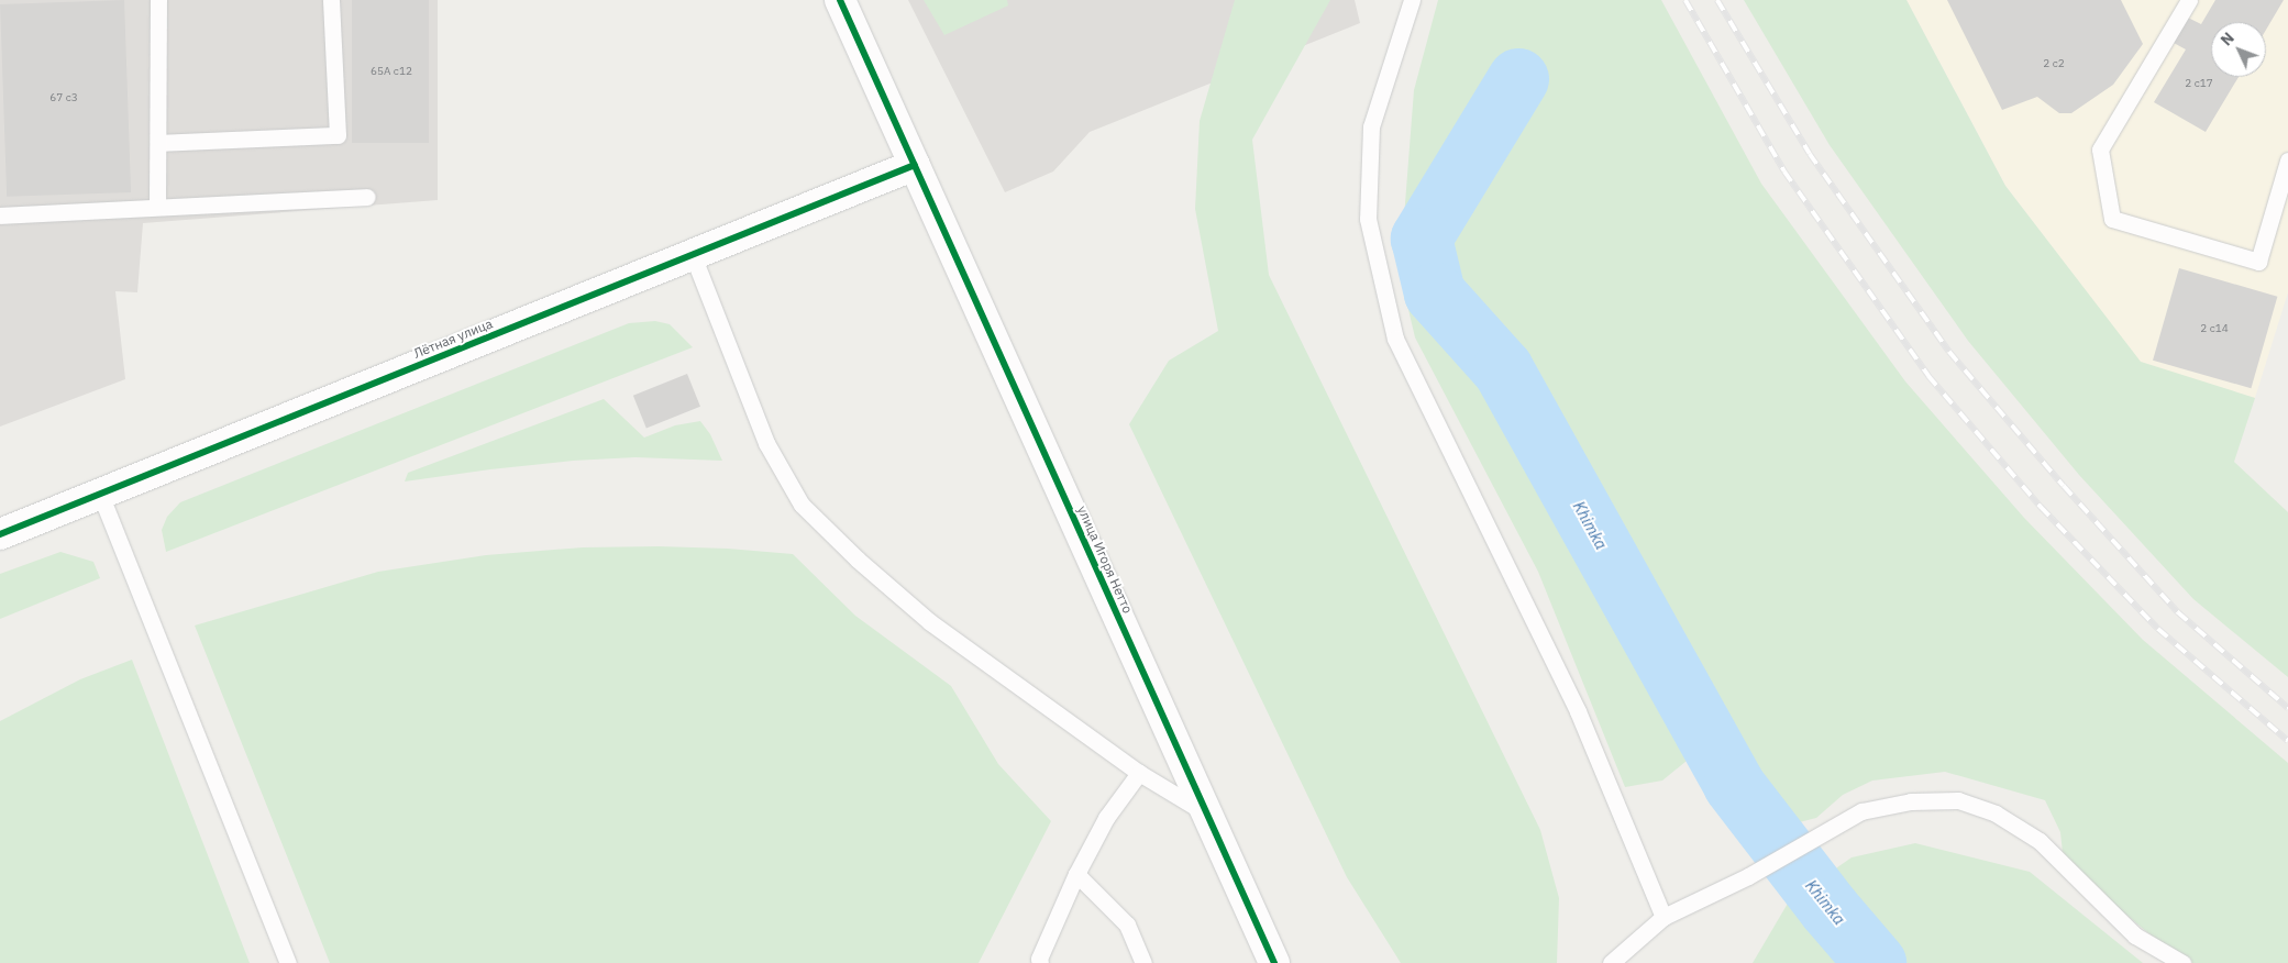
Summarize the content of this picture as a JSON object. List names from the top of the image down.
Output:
{
  "streets": {
    "street": ["Лётная улица", "улица Игоря Нетто"]
  },
  "crossings": [
    ["Лётная улица", "улица Игоря Нетто"]
  ],
  "water": ["Khimka"],
  "house_numbers": [
    "2 с2",
    "65А с12",
    "2 с17",
    "67 с3",
    "2 с14"
  ],
  "north": "top left"
}
